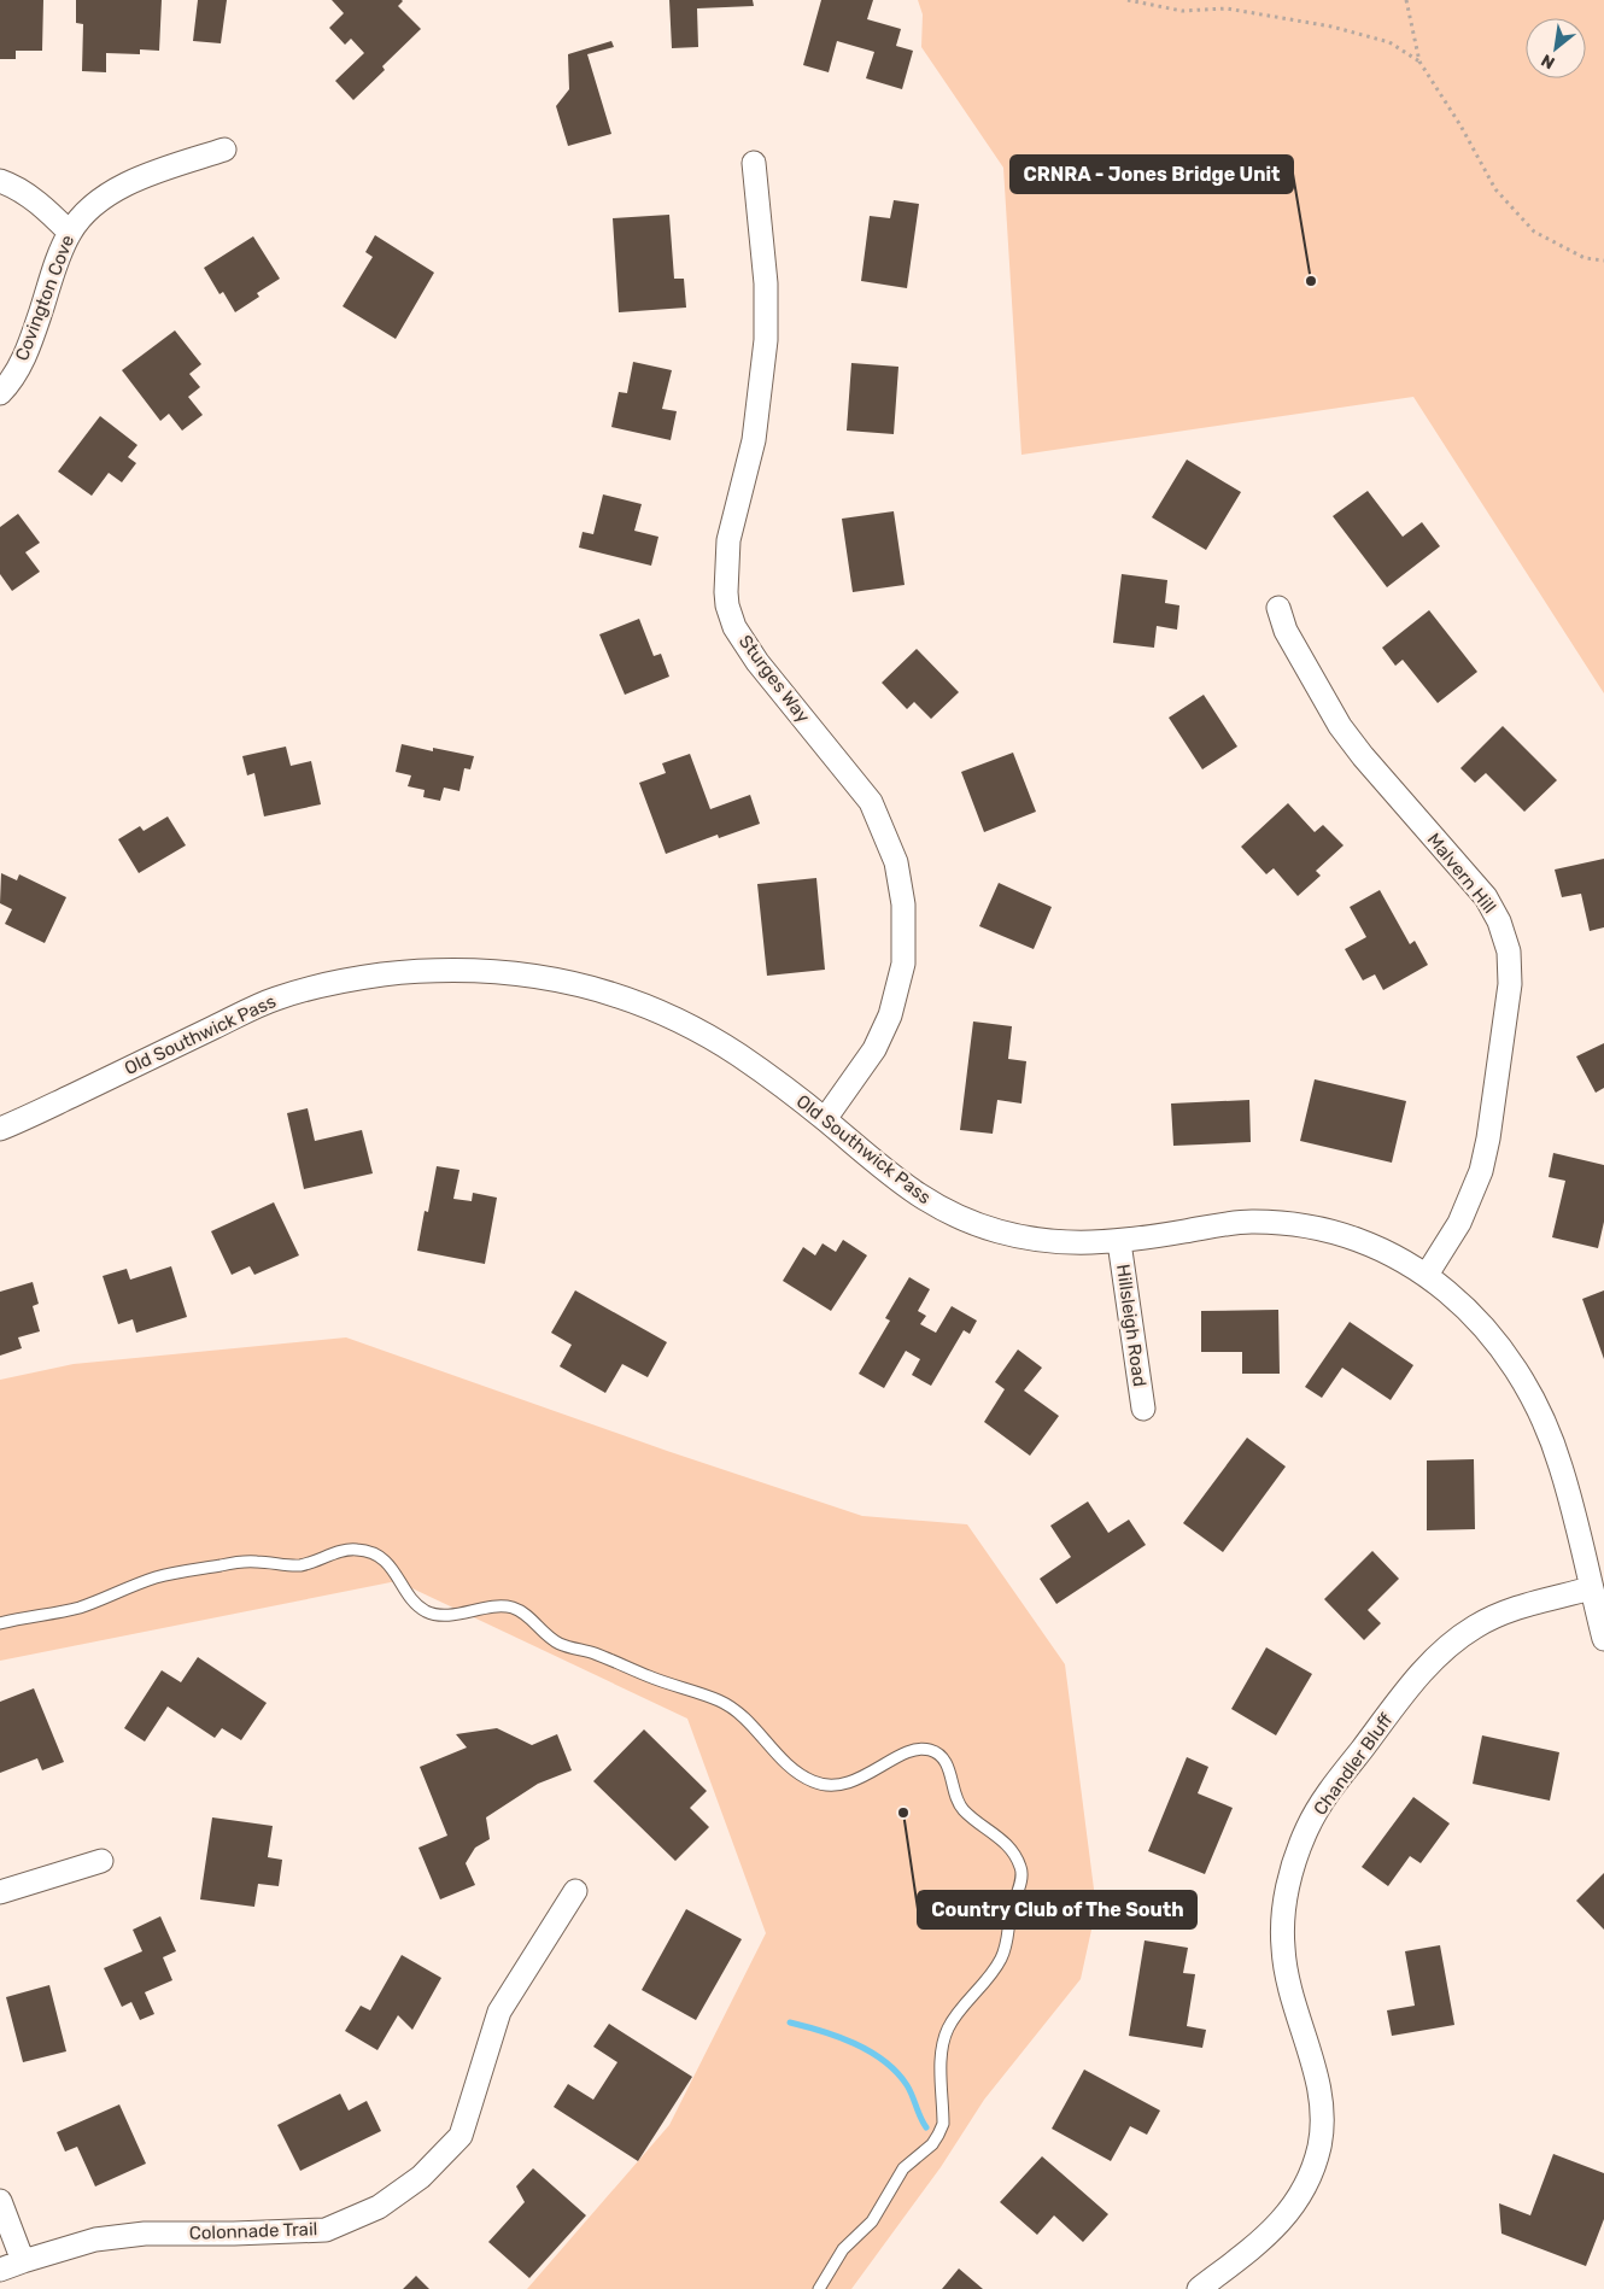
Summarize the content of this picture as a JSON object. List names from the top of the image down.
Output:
{
  "streets": {
    "street": [
      "Covington Cove",
      "Sturges Way",
      "Malvern Hill",
      "Old Southwick Pass",
      "Hillsleigh Road",
      "Chandler Bluff",
      "Colonnade Trail"
    ]
  },
  "crossings": [
    ["Sturges Way", "Old Southwick Pass"],
    ["Malvern Hill", "Old Southwick Pass"],
    ["Old Southwick Pass", "Hillsleigh Road"],
    ["Old Southwick Pass", "Chandler Bluff"]
  ],
  "places": ["CRNRA - Jones Bridge Unit", "Country Club of The South"],
  "north": "bottom left"
}
